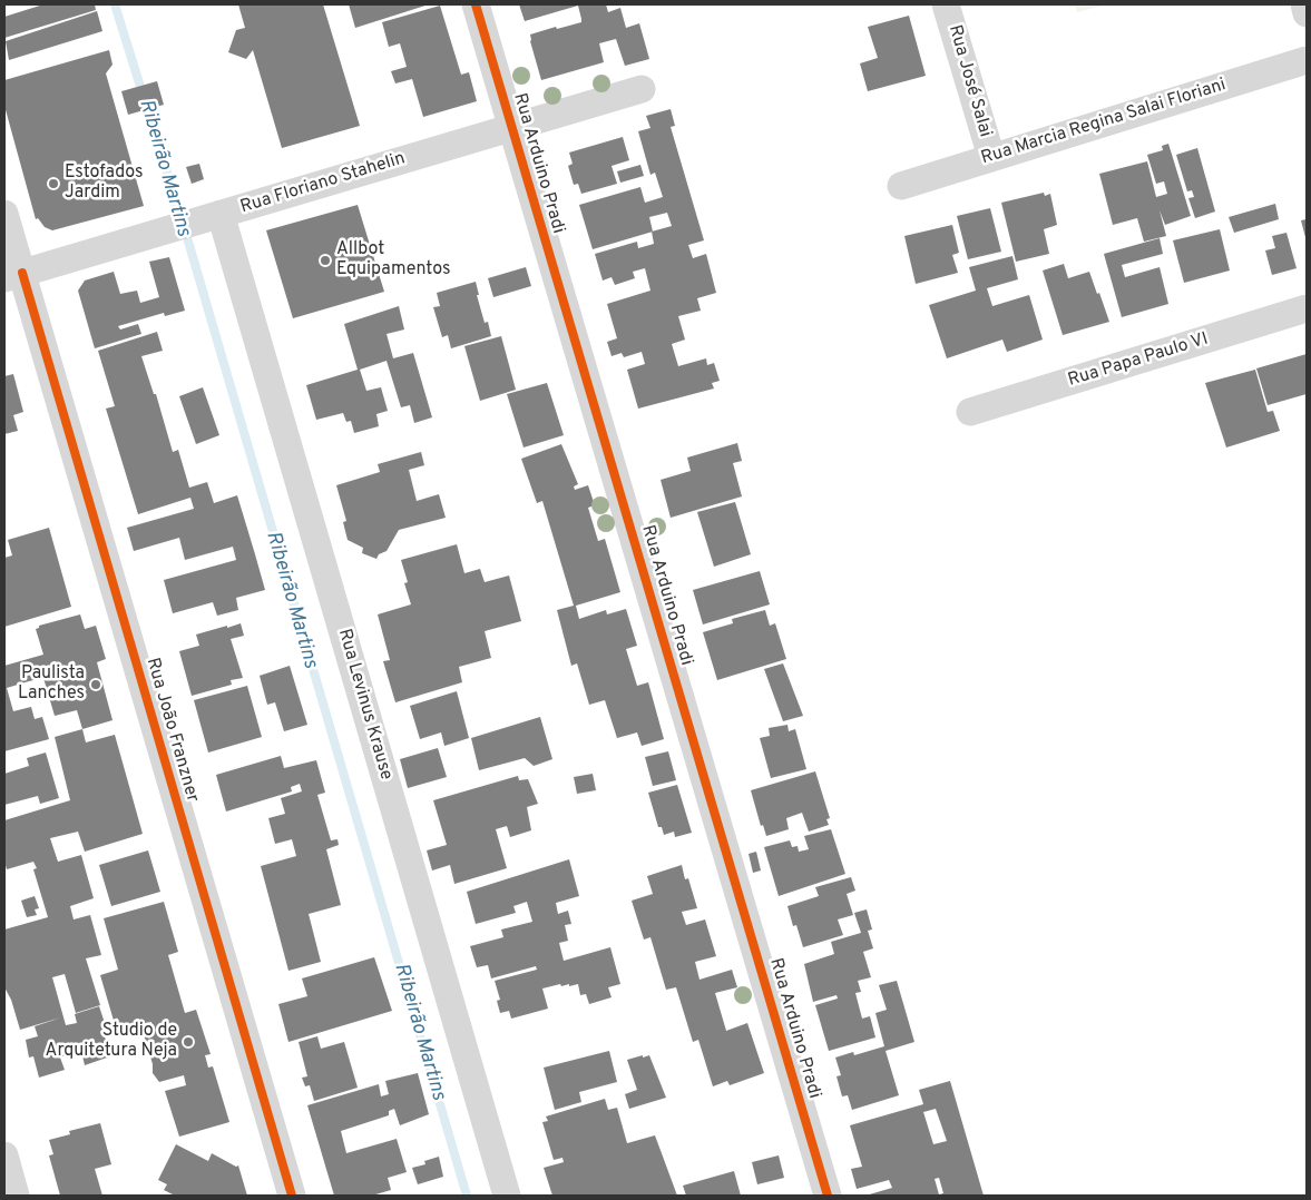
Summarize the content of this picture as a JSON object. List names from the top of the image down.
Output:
{
  "streets": {
    "street": [
      "Rua José Salai",
      "Rua Marcia Regina Salai Floriani",
      "Rua Arduino Pradi",
      "Rua Floriano Stahelin",
      "Rua Papa Paulo VI",
      "Rua Levinus Krause",
      "Rua João Franzner"
    ]
  },
  "crossings": [
    ["Rua José Salai", "Rua Marcia Regina Salai Floriani"],
    ["Rua Arduino Pradi", "Rua Floriano Stahelin"],
    ["Rua Floriano Stahelin", "Rua Levinus Krause"],
    ["Rua Floriano Stahelin", "Rua João Franzner"]
  ],
  "water": ["Ribeirão Martins"],
  "places": [
    "Estofados Jardim",
    "Allbot Equipamentos",
    "Paulista Lanches",
    "Studio de Arquitetura Neja"
  ]
}
